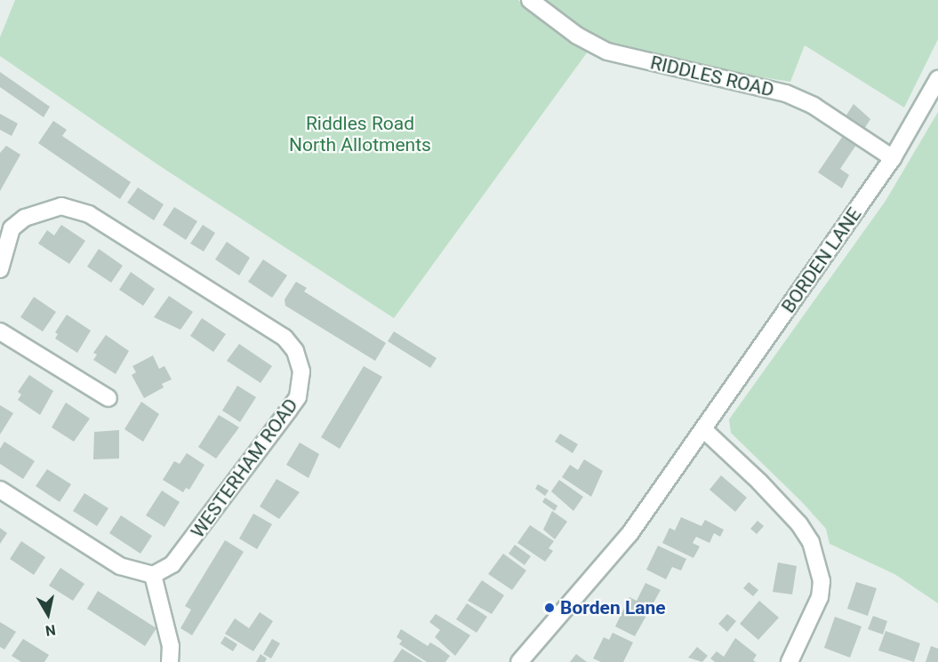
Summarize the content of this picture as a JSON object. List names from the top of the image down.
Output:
{
  "streets": {
    "street": ["RIDDLES ROAD", "BORDEN LANE", "WESTERHAM ROAD"]
  },
  "crossings": [
    ["RIDDLES ROAD", "BORDEN LANE"]
  ],
  "parks": ["Riddles Road North Allotments"],
  "places": ["Borden Lane"],
  "north": "bottom"
}
